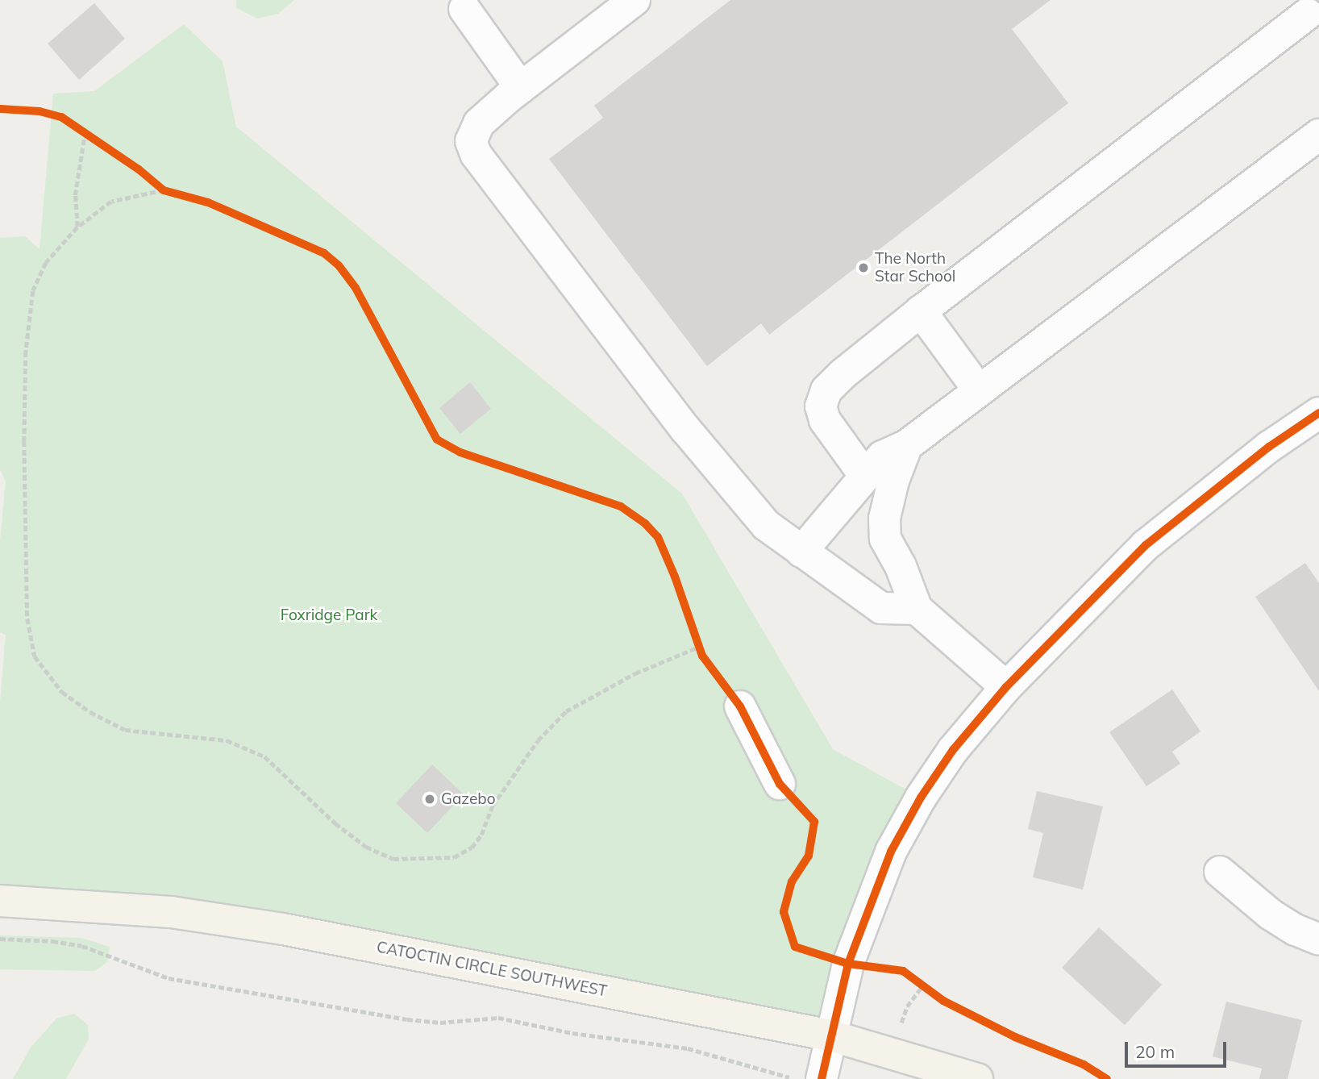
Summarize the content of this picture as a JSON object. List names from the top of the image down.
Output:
{
  "streets": {
    "main road": ["CATOCTIN CIRCLE SOUTHWEST"]
  },
  "parks": ["Foxridge Park"],
  "places": ["The North Star School", "Gazebo"],
  "scale_bar": "20 m"
}
